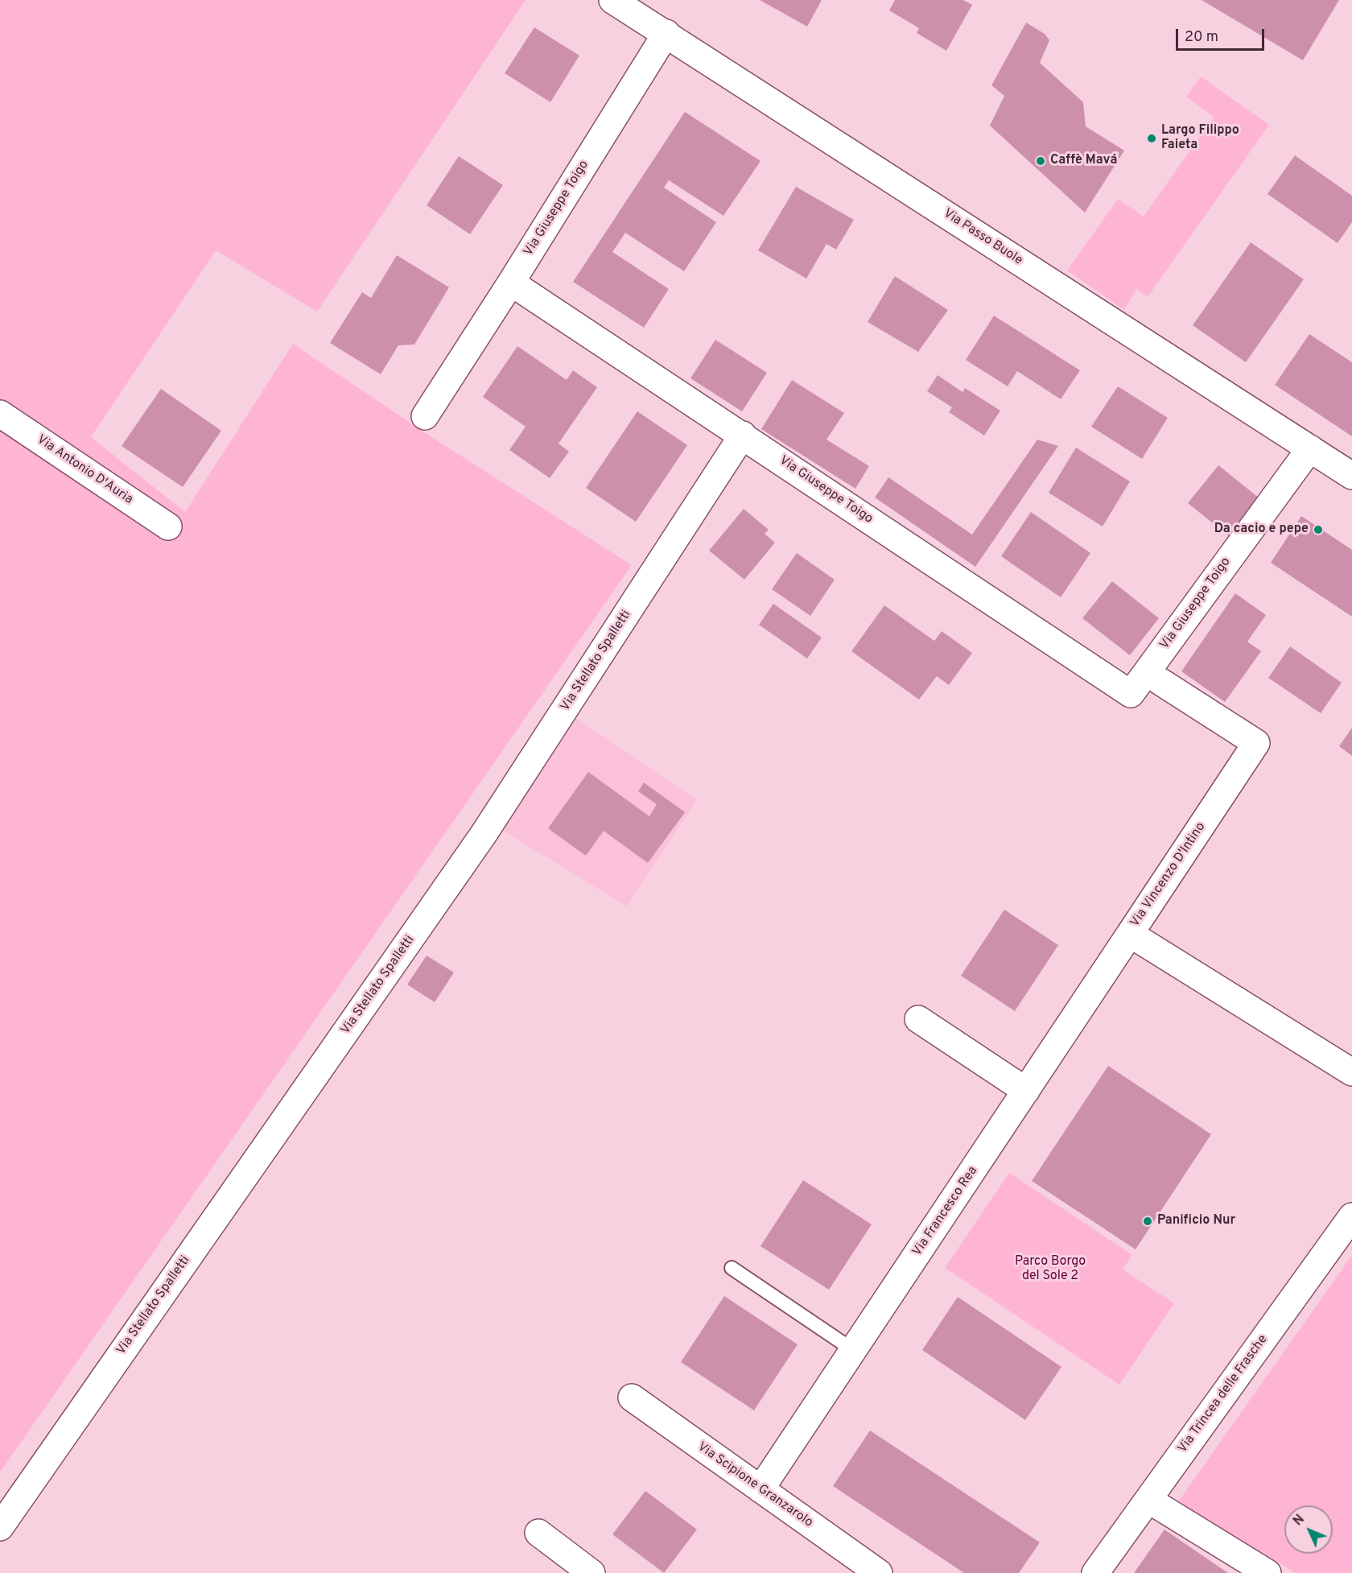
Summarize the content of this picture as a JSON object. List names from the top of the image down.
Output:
{
  "streets": {
    "street": [
      "Via Giuseppe Toigo",
      "Via Passo Buole",
      "Via Antonio D'Auria",
      "Via Stellato Spalletti",
      "Via Vincenzo D'Intino",
      "Via Francesco Rea",
      "Via Trincea delle Frasche",
      "Via Scipione Granzarolo"
    ]
  },
  "crossings": [
    ["Via Giuseppe Toigo", "Via Passo Buole"],
    ["Via Giuseppe Toigo", "Via Stellato Spalletti"],
    ["Via Vincenzo D'Intino", "Via Francesco Rea"],
    ["Via Francesco Rea", "Via Scipione Granzarolo"]
  ],
  "parks": ["Parco Borgo del Sole 2"],
  "places": [
    "Largo Filippo Faieta",
    "Caffè Mavá",
    "Da cacio e pepe",
    "Panificio Nur"
  ],
  "scale_bar": "20 m",
  "north": "top left"
}
